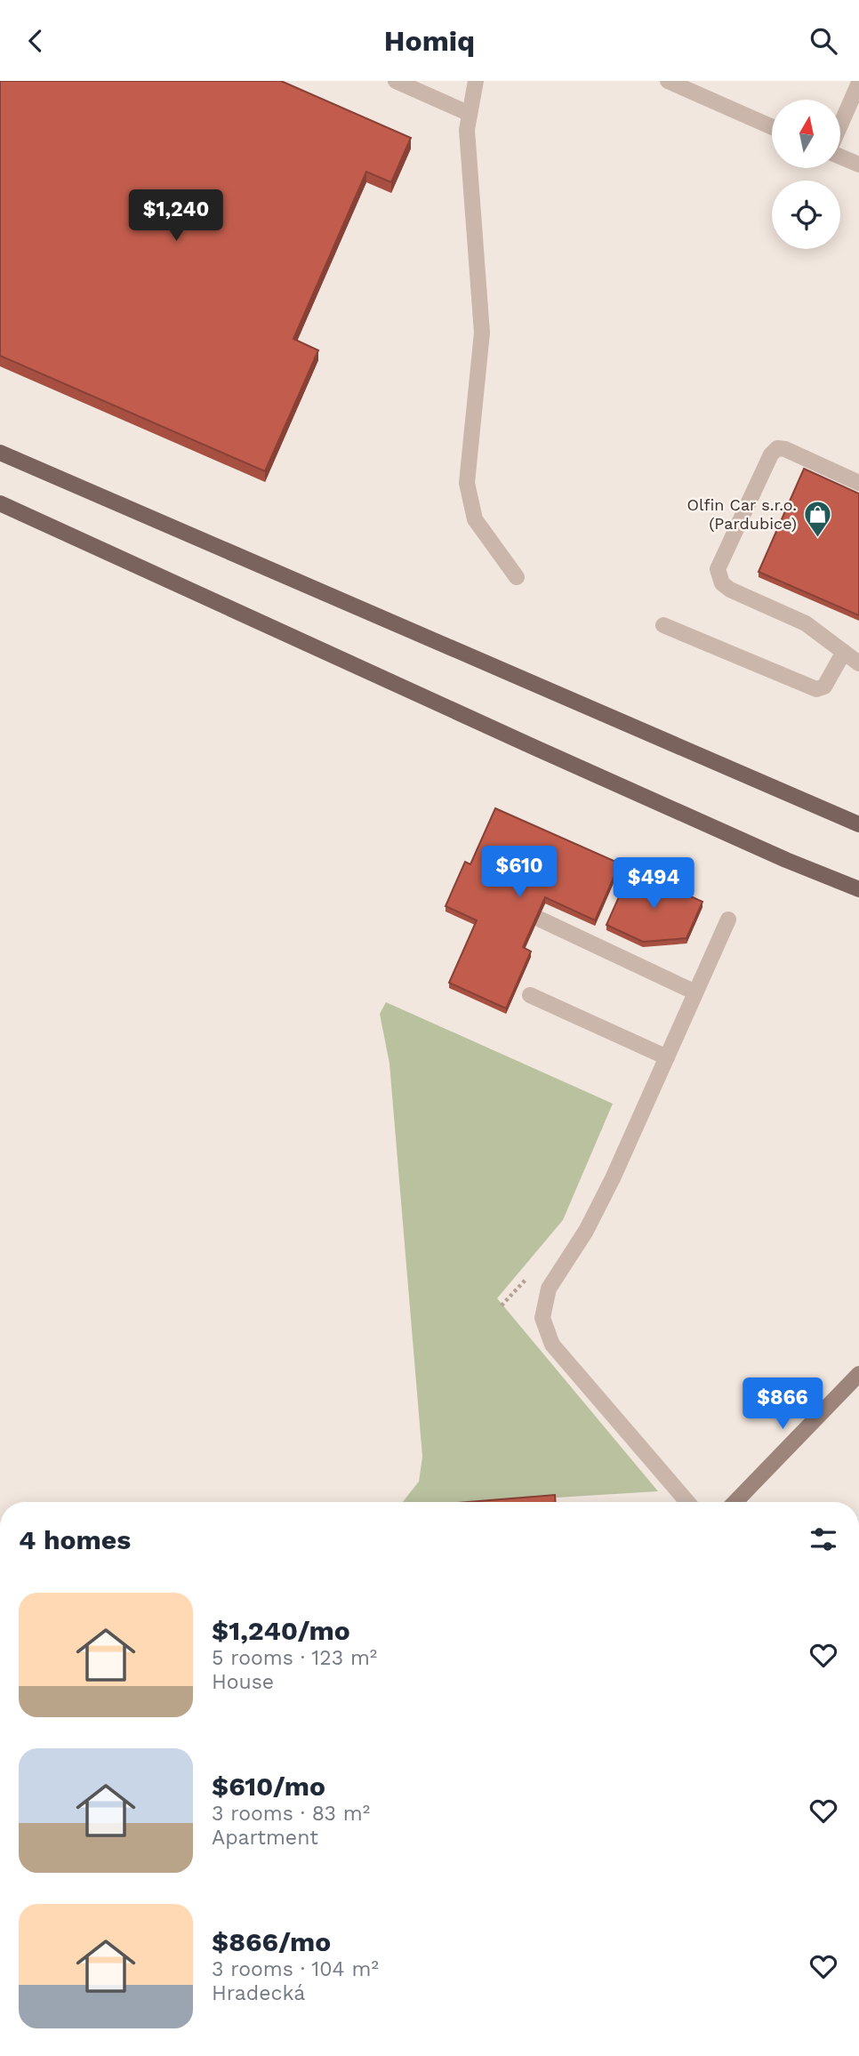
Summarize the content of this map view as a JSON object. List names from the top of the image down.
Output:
{
  "places": {
    "shop": ["Olfin Car s.r.o. (Pardubice)"]
  },
  "north": "top",
  "page": {
    "header": "Homiq",
    "price": [
      "$1,240",
      "$610",
      "$494",
      "$866"
    ],
    "heading": "4 homes",
    "list": [
      {
        "name": "$1,240/mo",
        "note": "5 rooms · 123 m² · House"
      },
      {
        "name": "$610/mo",
        "note": "3 rooms · 83 m² · Apartment"
      },
      {
        "name": "$866/mo",
        "note": "3 rooms · 104 m² · Hradecká"
      }
    ]
  }
}
